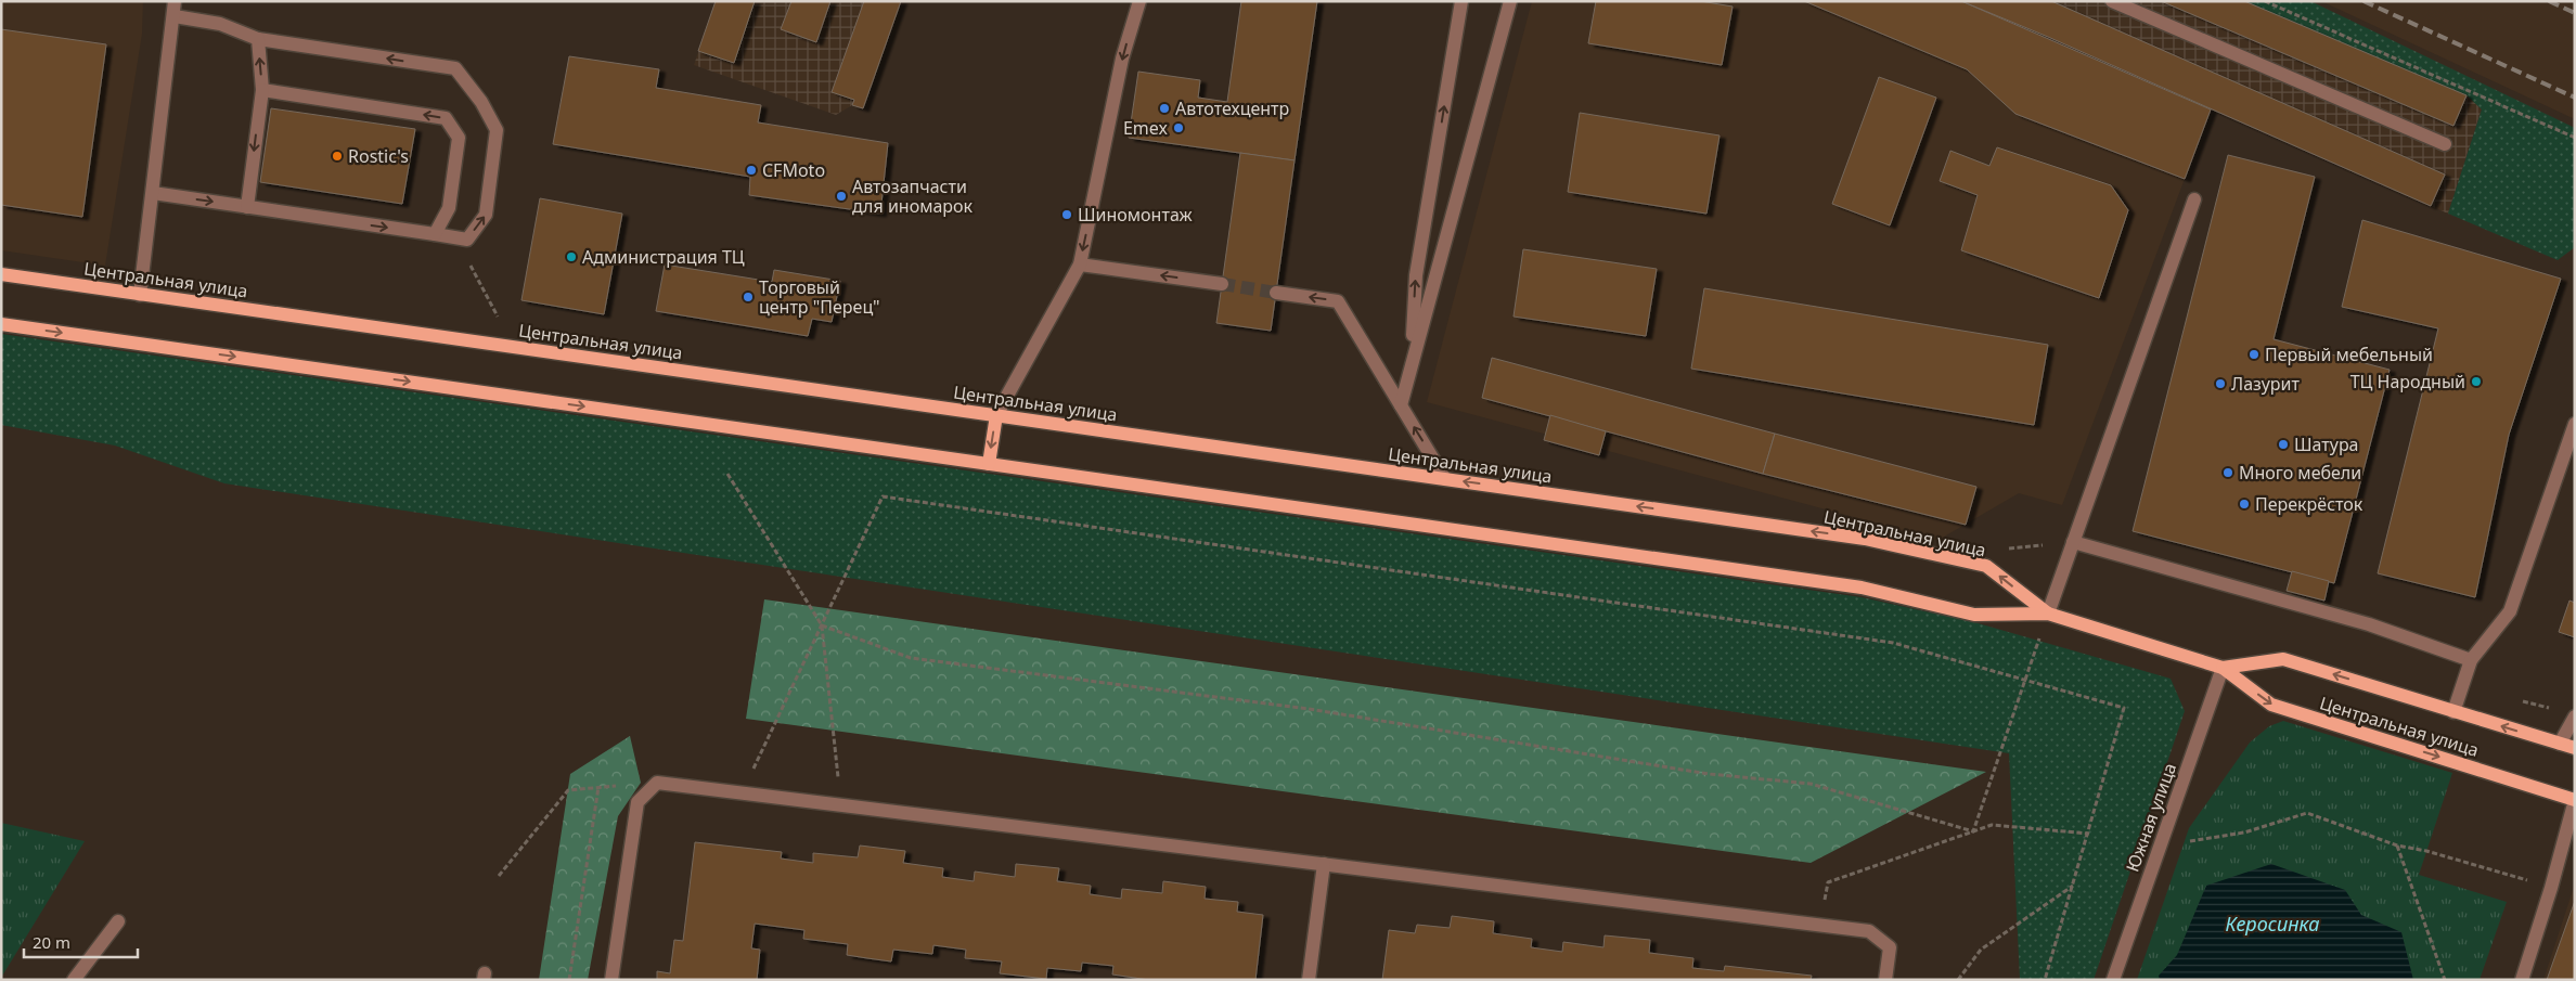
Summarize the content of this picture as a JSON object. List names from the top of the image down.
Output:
{
  "streets": {
    "main road": ["Центральная улица"],
    "street": ["Южная улица"]
  },
  "crossings": [
    ["Центральная улица", "Южная улица"]
  ],
  "water": ["Керосинка"],
  "places": [
    "Автотехцентр",
    "Emex",
    "Rostic's",
    "CFMoto",
    "Автозапчасти для иномарок",
    "Шиномонтаж",
    "Администрация ТЦ",
    "Торговый центр \"Перец\"",
    "Первый мебельный",
    "ТЦ Народный",
    "Лазурит",
    "Шатура",
    "Много мебели",
    "Перекрёсток"
  ],
  "scale_bar": "20 m"
}
